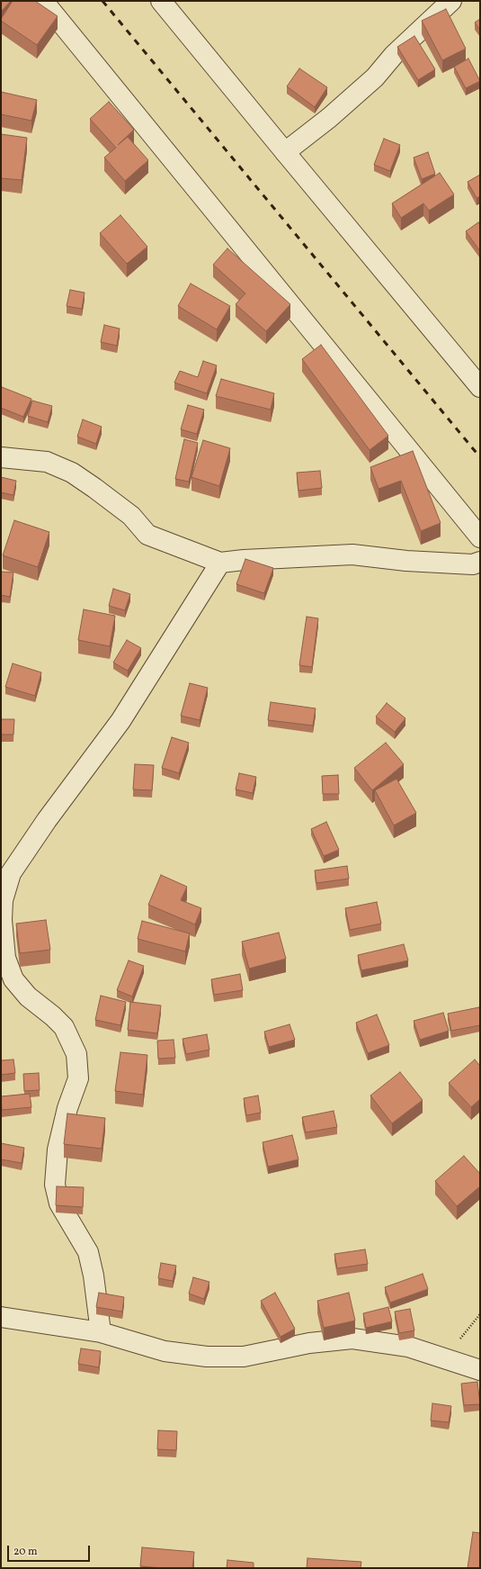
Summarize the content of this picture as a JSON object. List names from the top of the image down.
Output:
{
  "scale_bar": "20 m"
}
